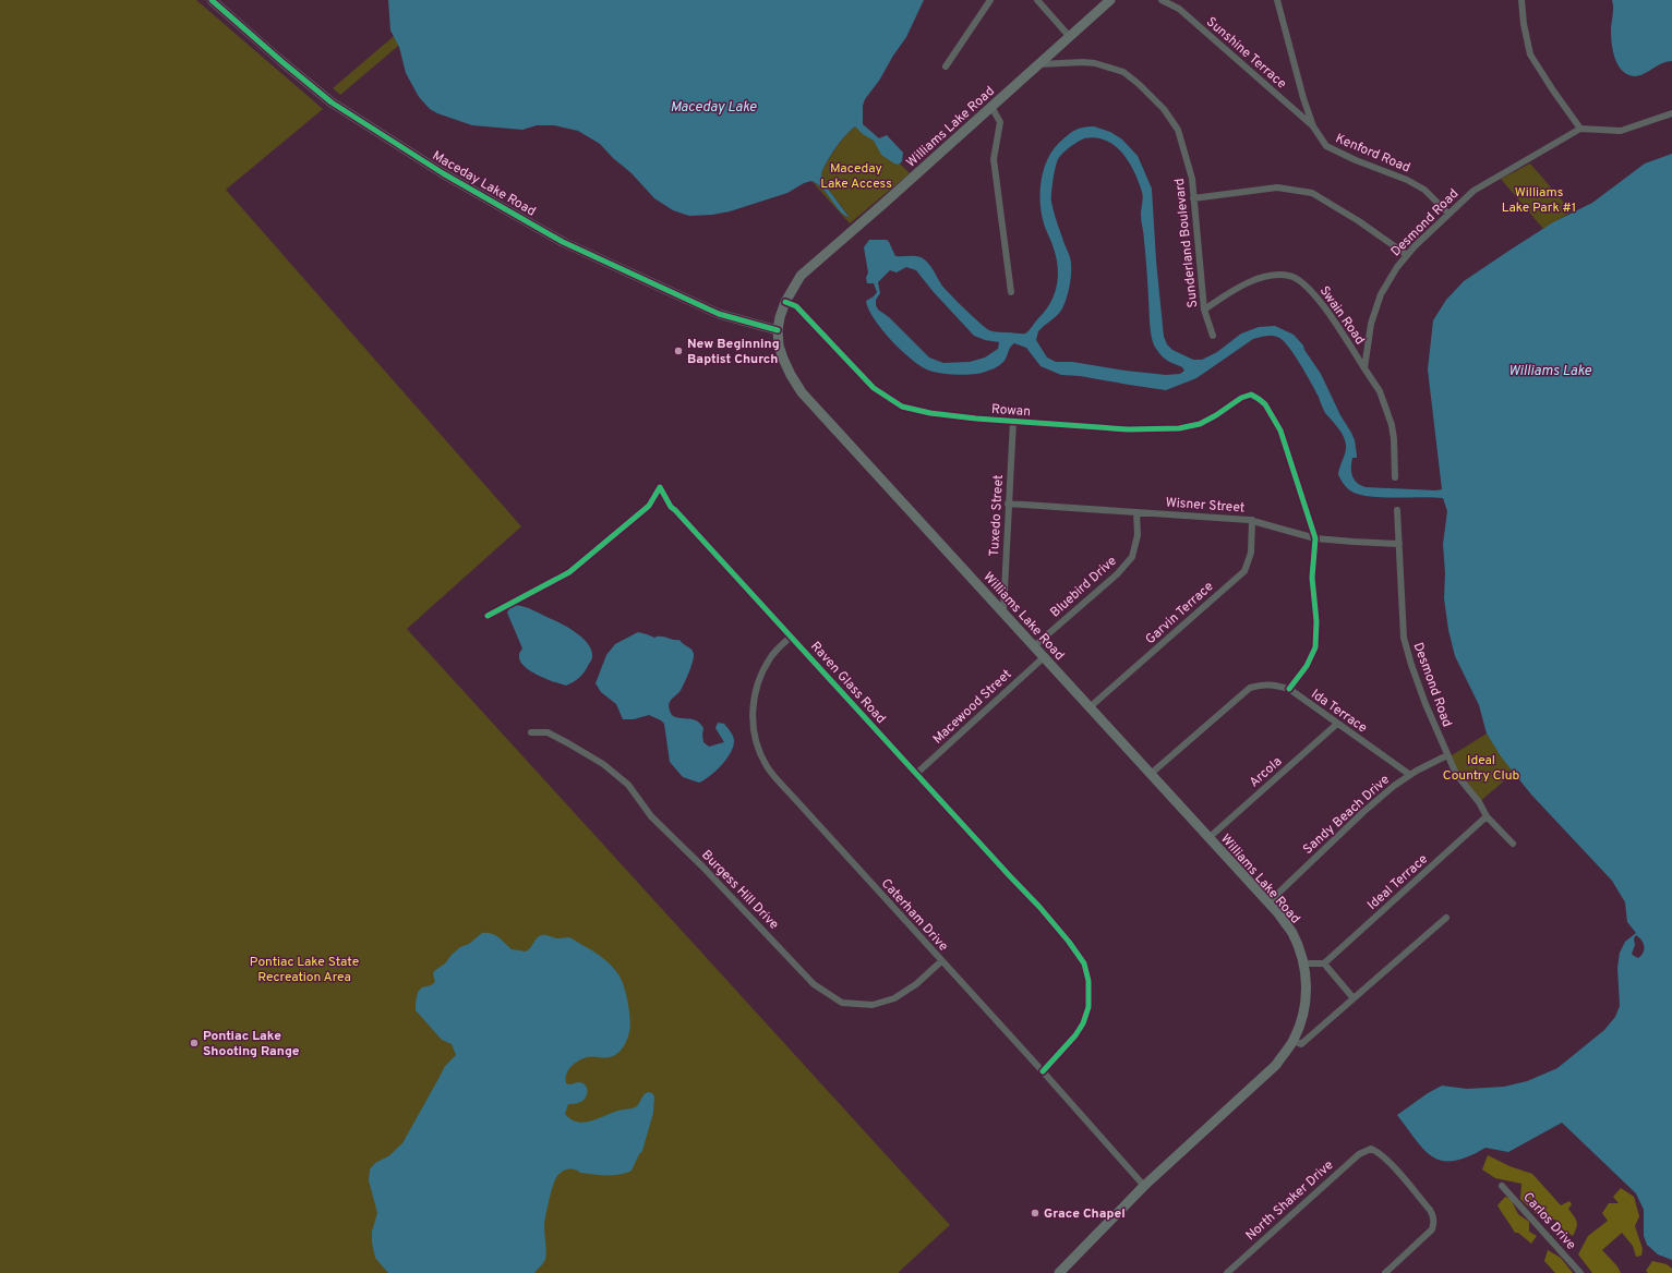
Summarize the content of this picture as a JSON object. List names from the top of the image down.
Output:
{
  "streets": {
    "main road": ["Williams Lake Road", "Maceday Lake Road"],
    "street": [
      "Sunshine Terrace",
      "Kenford Road",
      "Desmond Road",
      "Sunderland Boulevard",
      "Swain Road",
      "Rowan",
      "Wisner Street",
      "Tuxedo Street",
      "Bluebird Drive",
      "Garvin Terrace",
      "Raven Glass Road",
      "Macewood Street",
      "Ida Terrace",
      "Arcola",
      "Sandy Beach Drive",
      "Ideal Terrace",
      "Burgess Hill Drive",
      "Caterham Drive",
      "North Shaker Drive",
      "Carlos Drive"
    ]
  },
  "crossings": [
    ["Sunshine Terrace", "Kenford Road"],
    ["Williams Lake Road", "Maceday Lake Road"],
    ["Williams Lake Road", "Sunderland Boulevard"],
    ["Williams Lake Road", "Rowan"],
    ["Williams Lake Road", "Tuxedo Street"],
    ["Williams Lake Road", "Bluebird Drive"],
    ["Williams Lake Road", "Garvin Terrace"],
    ["Williams Lake Road", "Macewood Street"],
    ["Williams Lake Road", "Ida Terrace"],
    ["Williams Lake Road", "Arcola"],
    ["Williams Lake Road", "Sandy Beach Drive"],
    ["Williams Lake Road", "Caterham Drive"],
    ["Kenford Road", "Desmond Road"],
    ["Desmond Road", "Swain Road"],
    ["Desmond Road", "Wisner Street"],
    ["Desmond Road", "Sandy Beach Drive"],
    ["Desmond Road", "Ideal Terrace"],
    ["Sunderland Boulevard", "Swain Road"],
    ["Rowan", "Wisner Street"],
    ["Rowan", "Tuxedo Street"],
    ["Wisner Street", "Tuxedo Street"],
    ["Wisner Street", "Bluebird Drive"],
    ["Wisner Street", "Garvin Terrace"],
    ["Raven Glass Road", "Macewood Street"],
    ["Raven Glass Road", "Caterham Drive"],
    ["Ida Terrace", "Arcola"],
    ["Ida Terrace", "Sandy Beach Drive"],
    ["Burgess Hill Drive", "Caterham Drive"]
  ],
  "water": ["Maceday Lake", "Williams Lake"],
  "parks": [
    "Maceday Lake Access",
    "Williams Lake Park #1",
    "Ideal Country Club",
    "Pontiac Lake State Recreation Area"
  ],
  "places": ["New Beginning Baptist Church", "Pontiac Lake Shooting Range", "Grace Chapel"]
}
